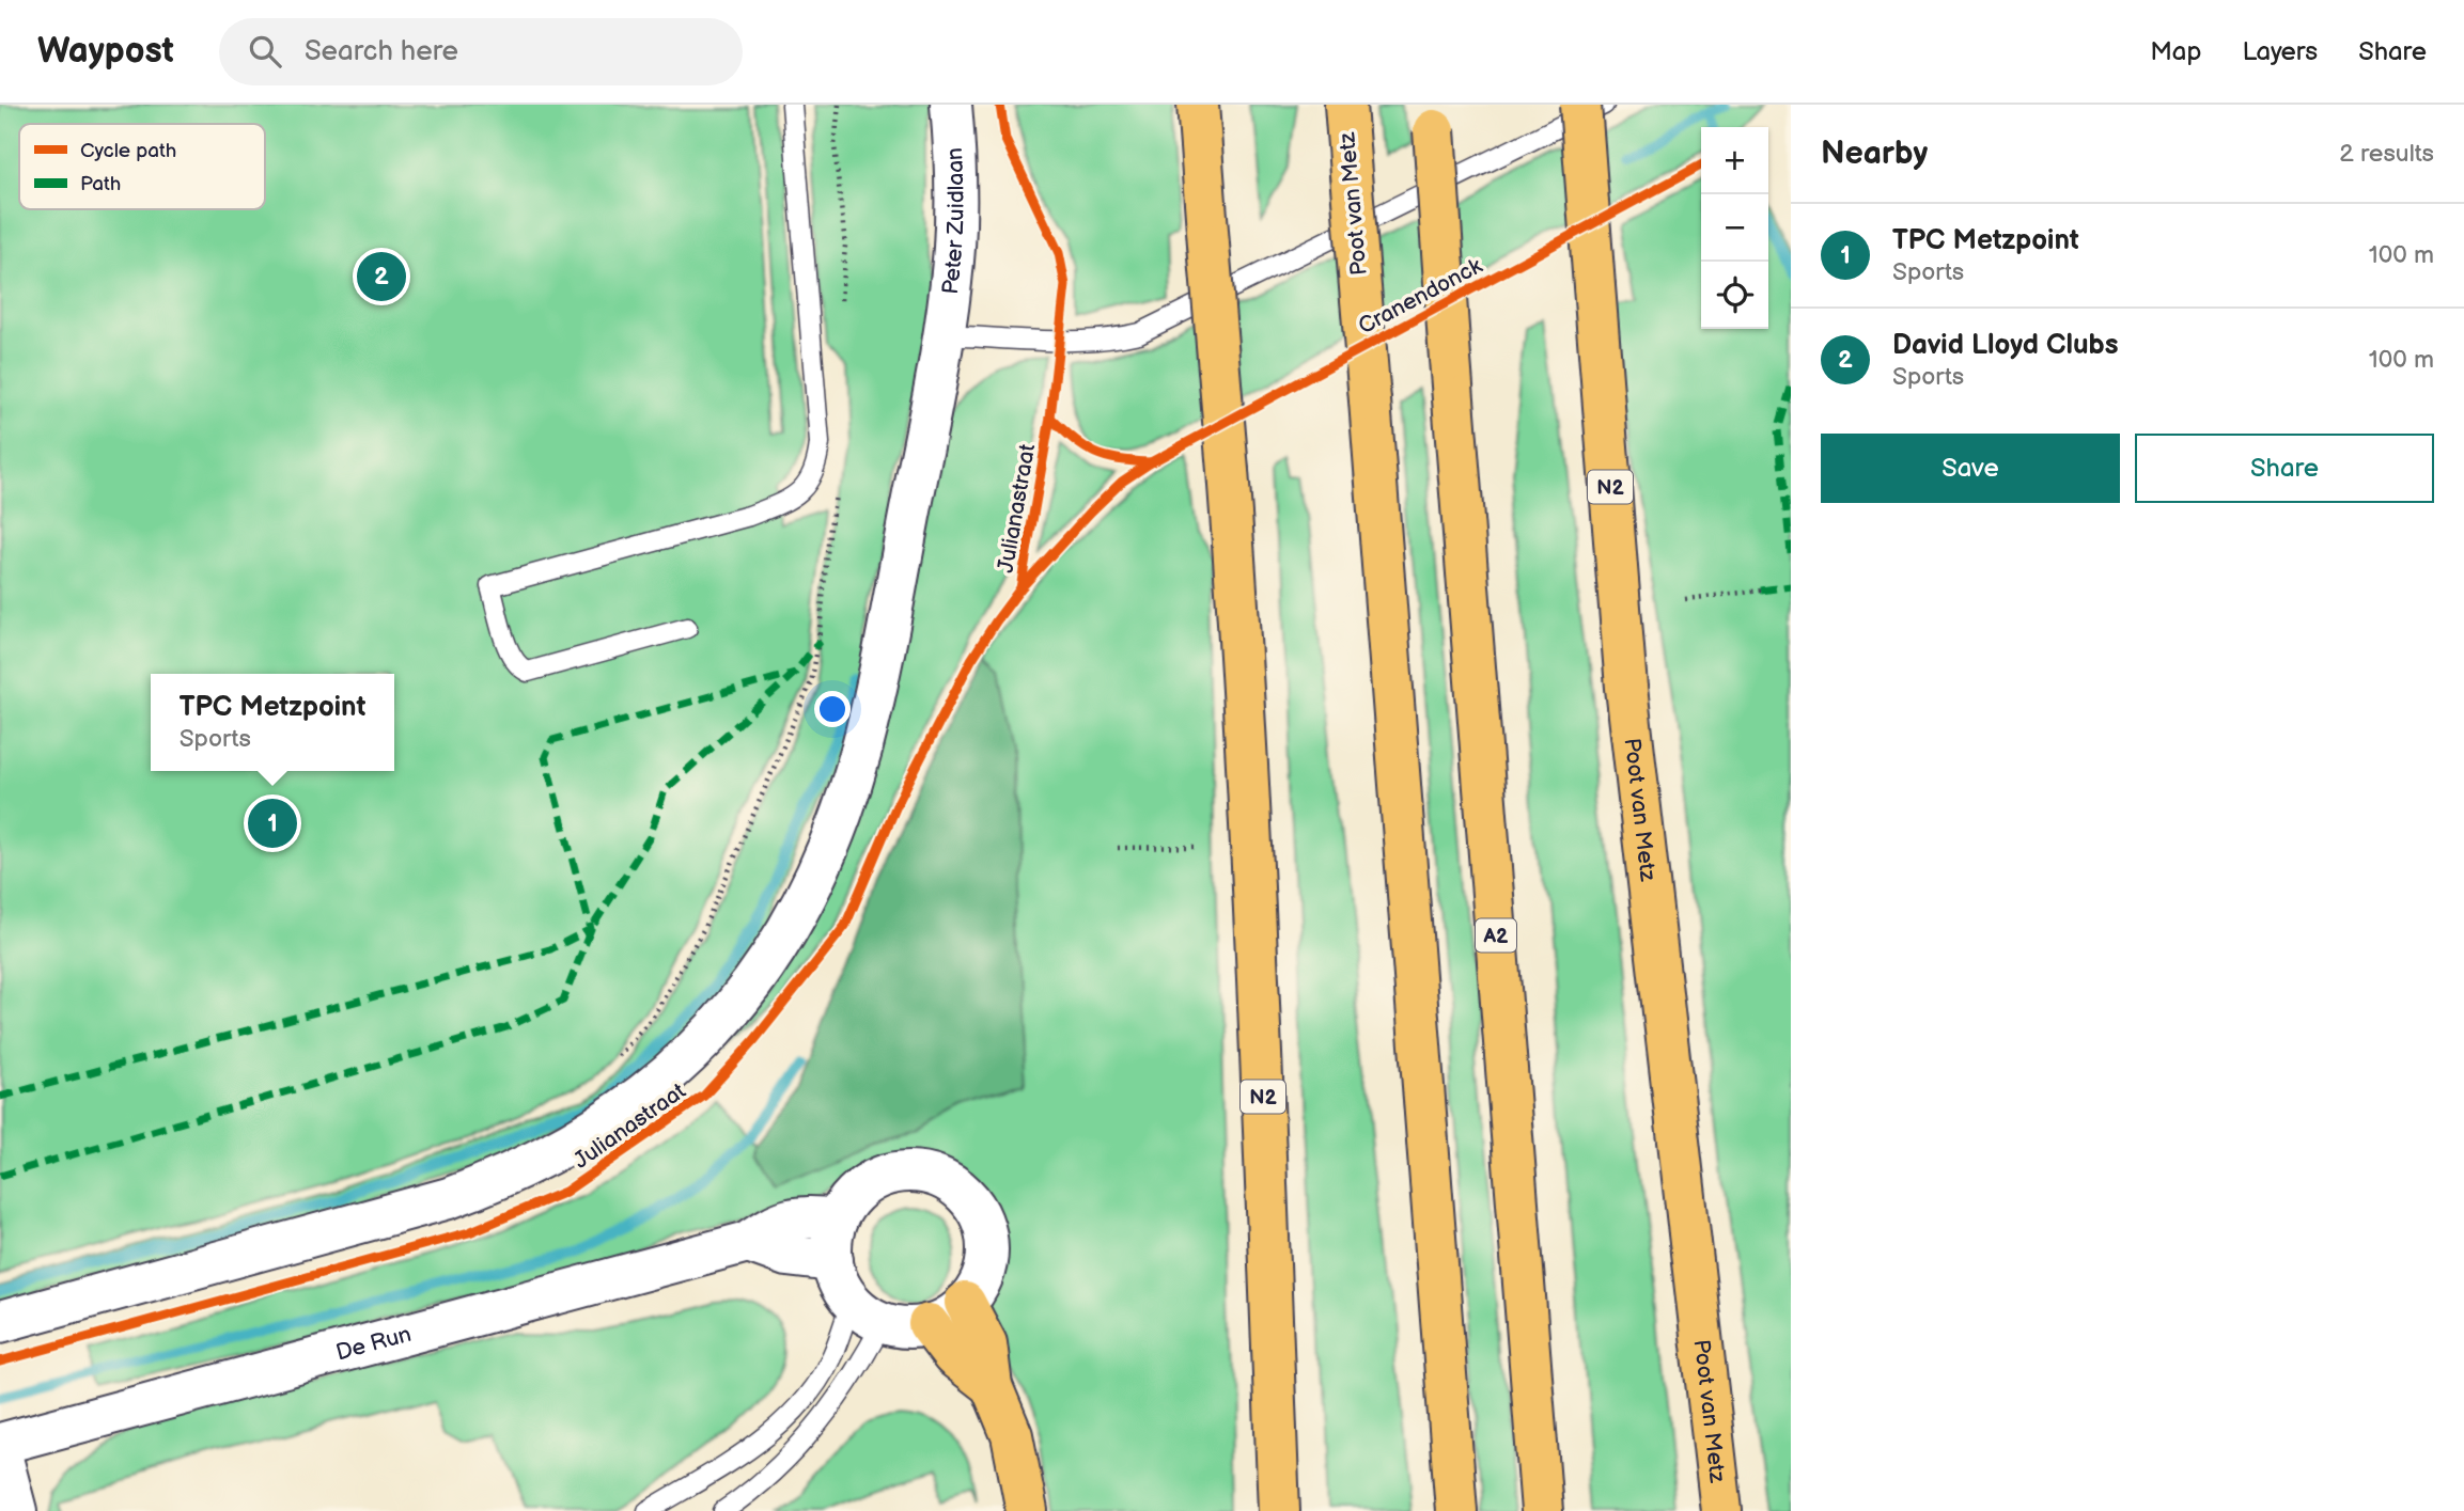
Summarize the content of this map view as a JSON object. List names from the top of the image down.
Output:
{
  "streets": {
    "highway": ["Poot van Metz", "N2", "A2"],
    "street": ["Peter Zuidlaan", "Julianastraat", "De Run"],
    "cycle path": ["Cranendonck"]
  },
  "crossings": [
    ["Peter Zuidlaan", "Julianastraat"]
  ],
  "legend": ["Cycle path", "Path"],
  "page": {
    "header": "Waypost",
    "search": "Search here",
    "nav": ["Map", "Layers", "Share"],
    "heading": ["Nearby", "2 results"],
    "map_buttons": ["+", "−"],
    "list": [
      {
        "mark": "1",
        "name": "TPC Metzpoint",
        "note": "Sports",
        "value": "100 m"
      },
      {
        "mark": "2",
        "name": "David Lloyd Clubs",
        "note": "Sports",
        "value": "100 m"
      }
    ],
    "pins": ["2", "1"],
    "buttons": ["Save", "Share"],
    "popup": ["TPC Metzpoint", "Sports"]
  }
}
